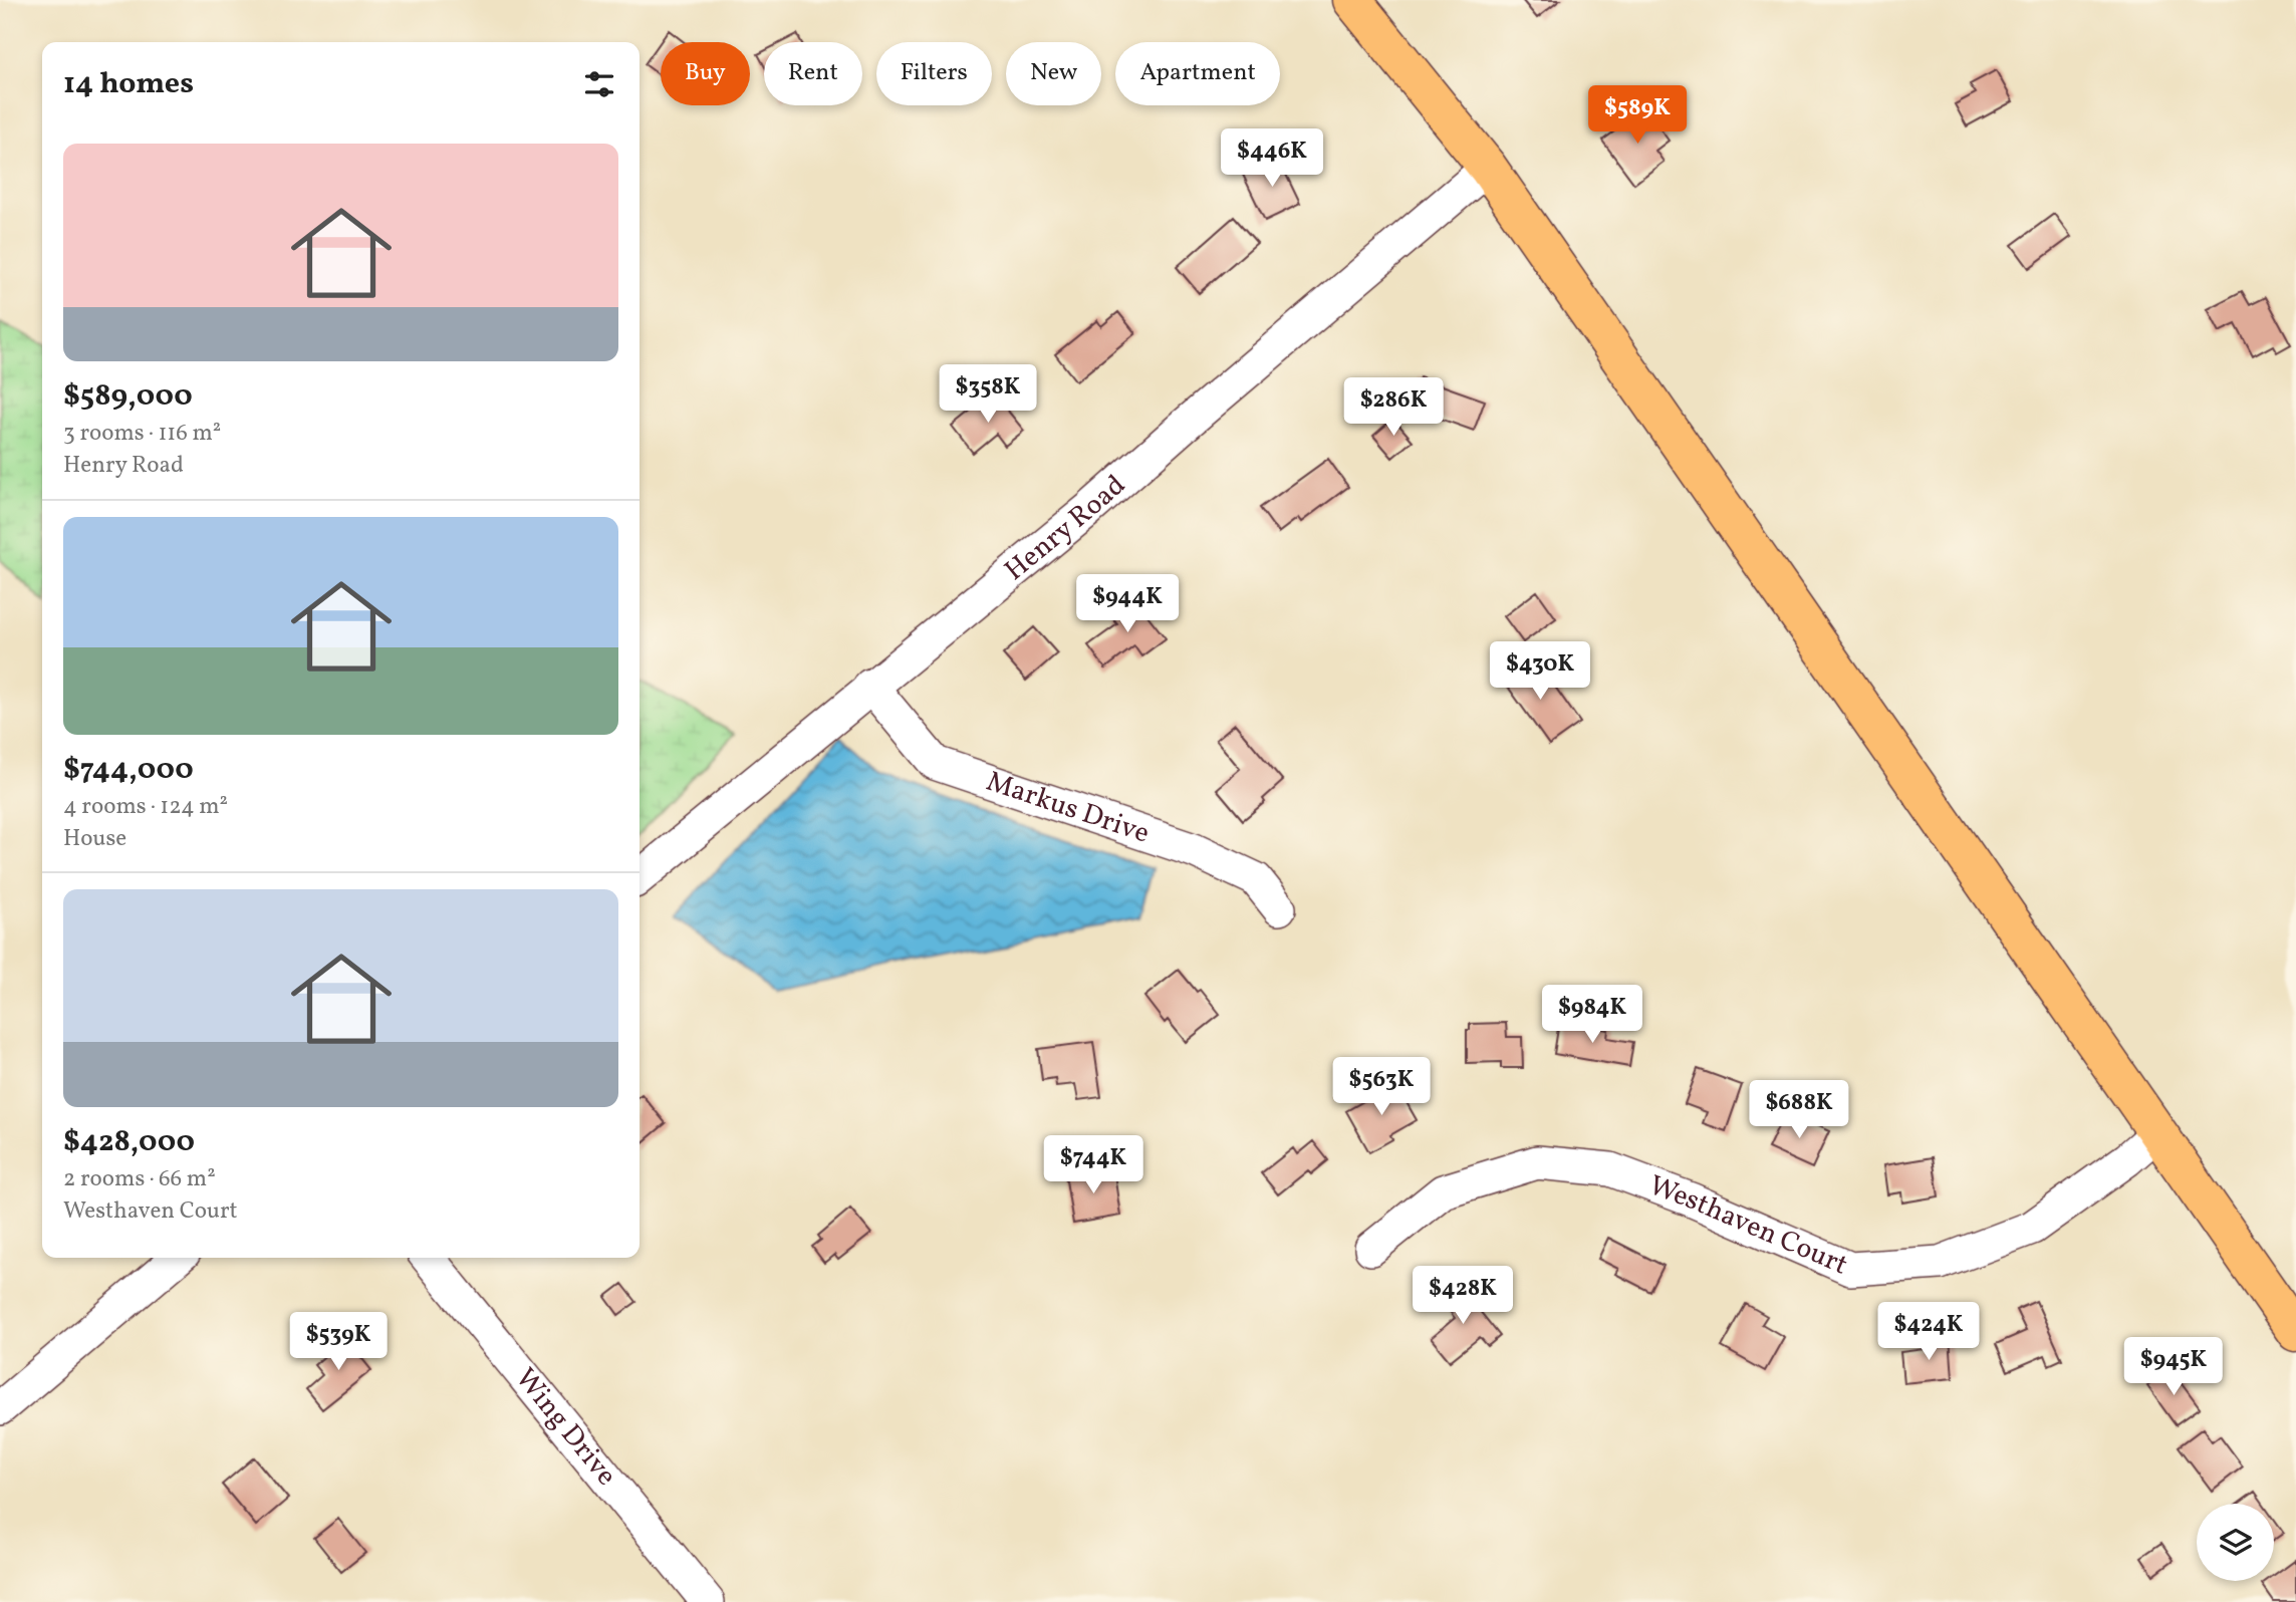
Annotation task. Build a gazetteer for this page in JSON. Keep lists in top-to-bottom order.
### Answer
{
  "streets": {
    "street": [
      "Henry Road",
      "Markus Drive",
      "Westhaven Court",
      "Wing Drive"
    ]
  },
  "crossings": [
    ["Henry Road", "Markus Drive"]
  ],
  "page": {
    "chip": [
      "Buy",
      "Rent",
      "Filters",
      "New",
      "Apartment"
    ],
    "heading": "14 homes",
    "price": [
      "$589K",
      "$446K",
      "$358K",
      "$286K",
      "$944K",
      "$430K",
      "$984K",
      "$563K",
      "$688K",
      "$744K",
      "$428K",
      "$424K",
      "$539K",
      "$945K"
    ],
    "list": [
      {
        "name": "$589,000",
        "note": "3 rooms · 116 m² · Henry Road"
      },
      {
        "name": "$744,000",
        "note": "4 rooms · 124 m² · House"
      },
      {
        "name": "$428,000",
        "note": "2 rooms · 66 m² · Westhaven Court"
      }
    ]
  }
}
